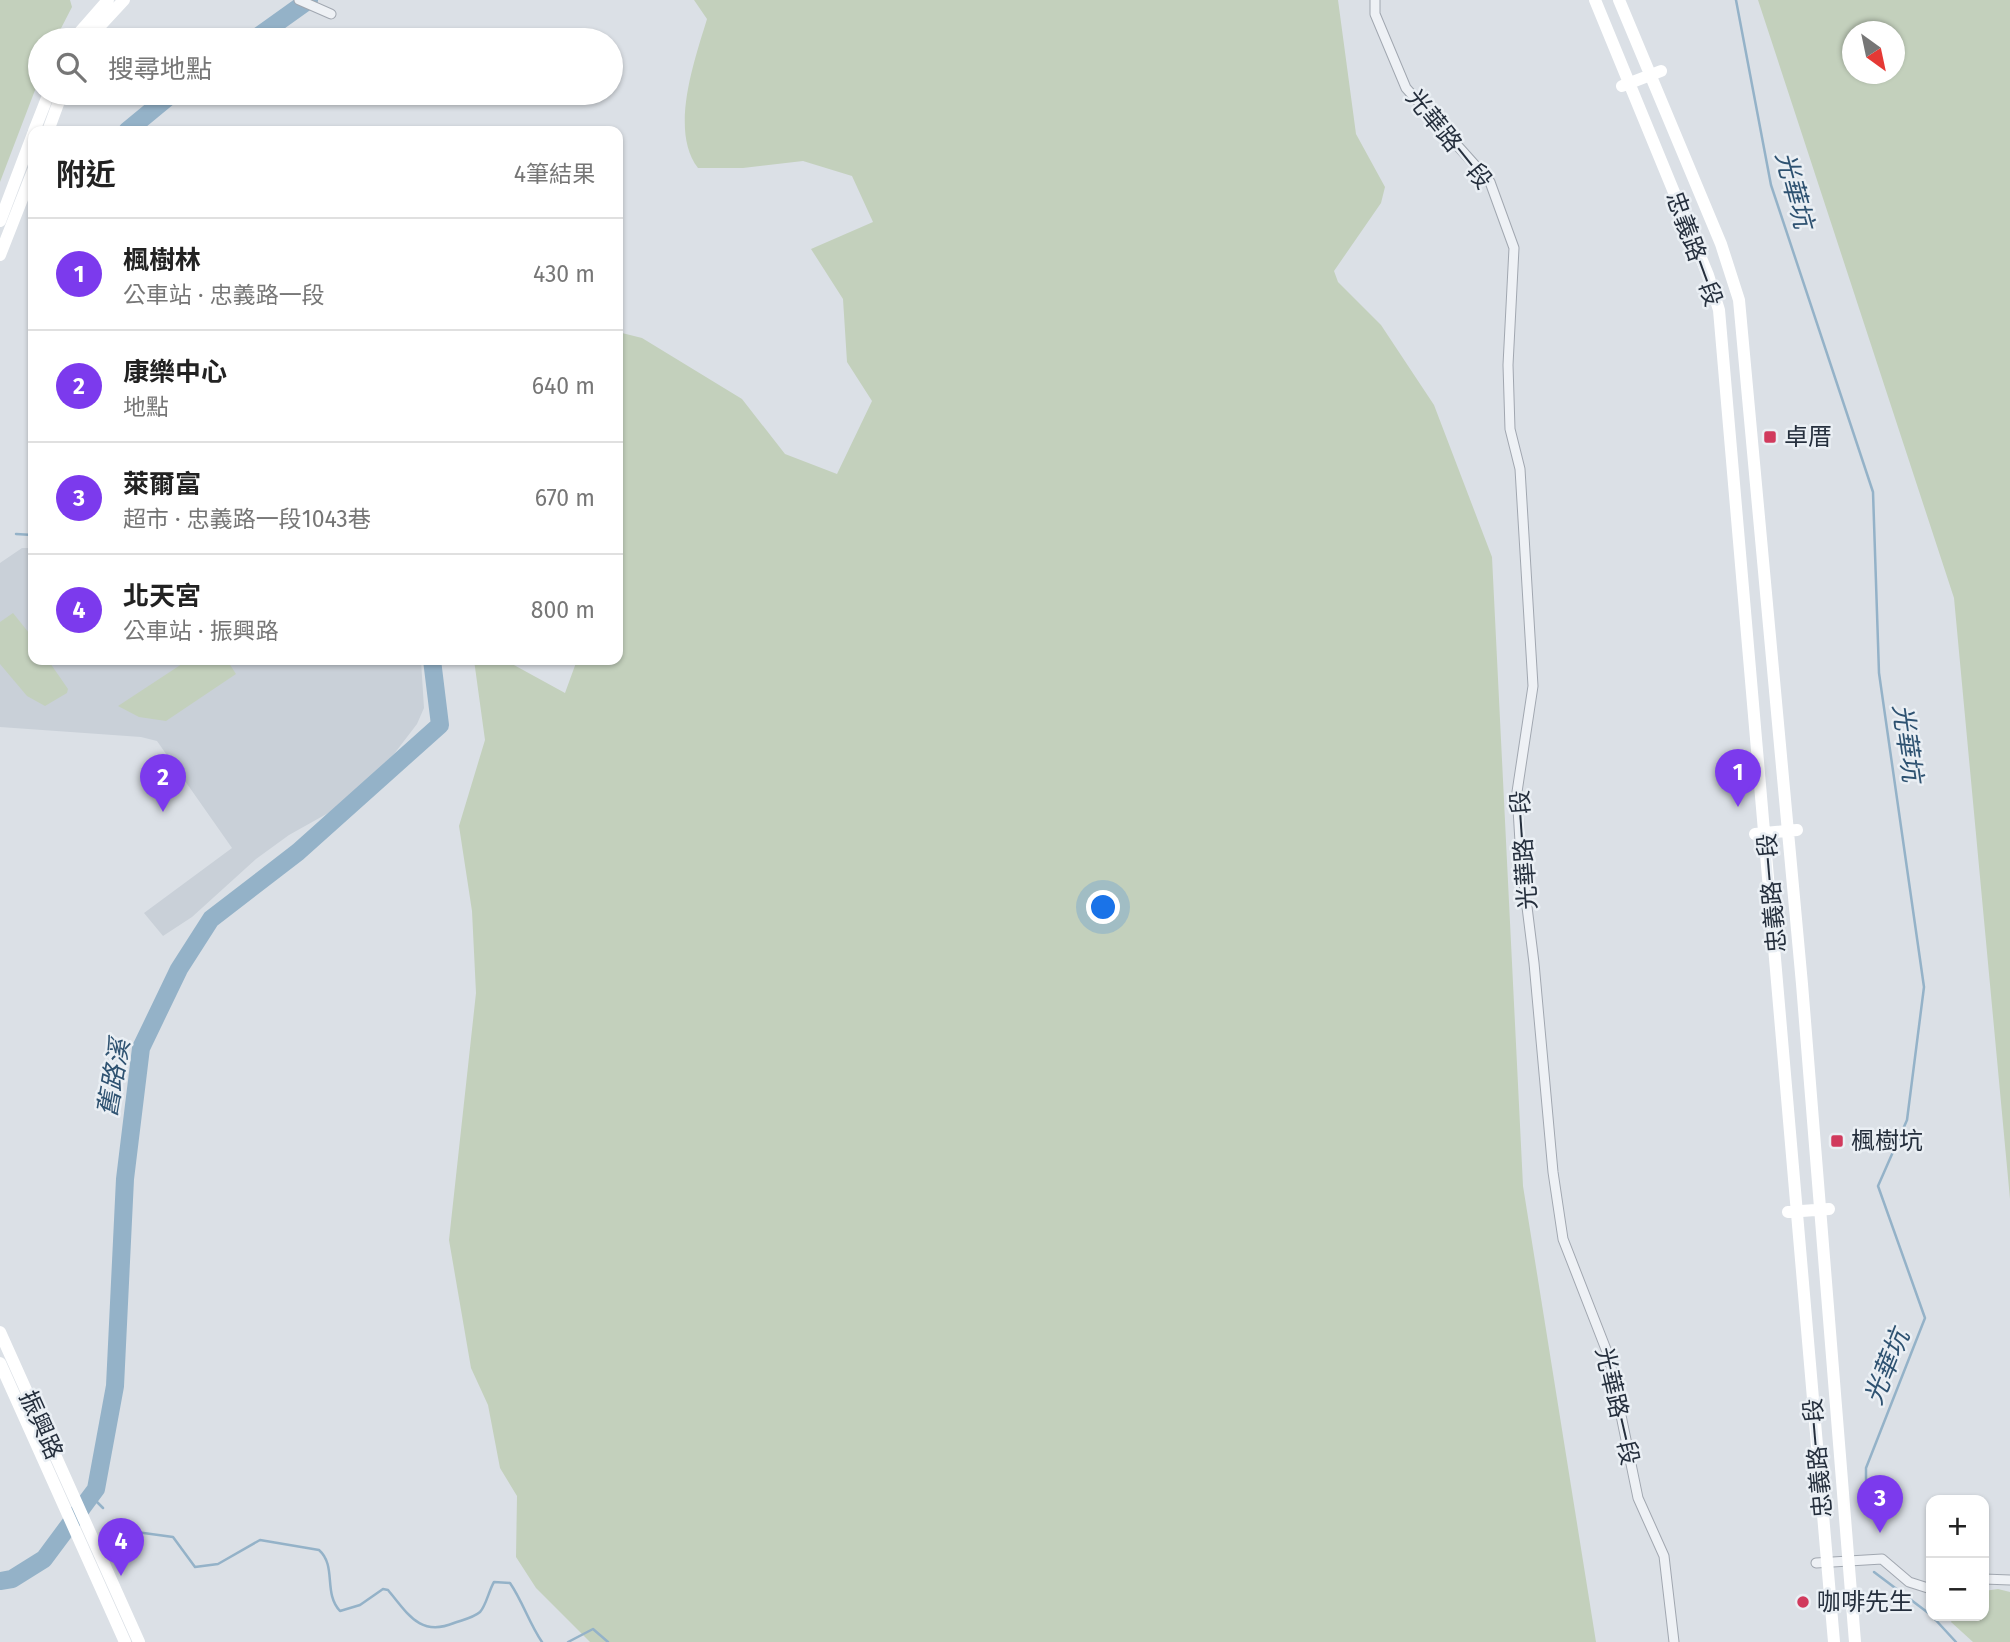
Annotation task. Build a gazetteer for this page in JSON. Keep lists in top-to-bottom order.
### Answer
{
  "streets": {
    "main road": ["忠義路一段", "振興路"],
    "street": ["光華路一段"]
  },
  "water": ["光華坑", "舊路溪"],
  "places": {
    "transit": ["卓厝", "楓樹坑"],
    "other": ["咖啡先生"]
  },
  "north": "bottom right",
  "page": {
    "search": "搜尋地點",
    "heading": ["附近", "4筆結果"],
    "list": [
      {
        "mark": "1",
        "name": "楓樹林",
        "note": "公車站 · 忠義路一段",
        "value": "430 m"
      },
      {
        "mark": "2",
        "name": "康樂中心",
        "note": "地點",
        "value": "640 m"
      },
      {
        "mark": "3",
        "name": "萊爾富",
        "note": "超市 · 忠義路一段1043巷",
        "value": "670 m"
      },
      {
        "mark": "4",
        "name": "北天宮",
        "note": "公車站 · 振興路",
        "value": "800 m"
      }
    ],
    "pins": [
      "1",
      "2",
      "3",
      "4"
    ],
    "map_buttons": ["+", "−"]
  }
}
